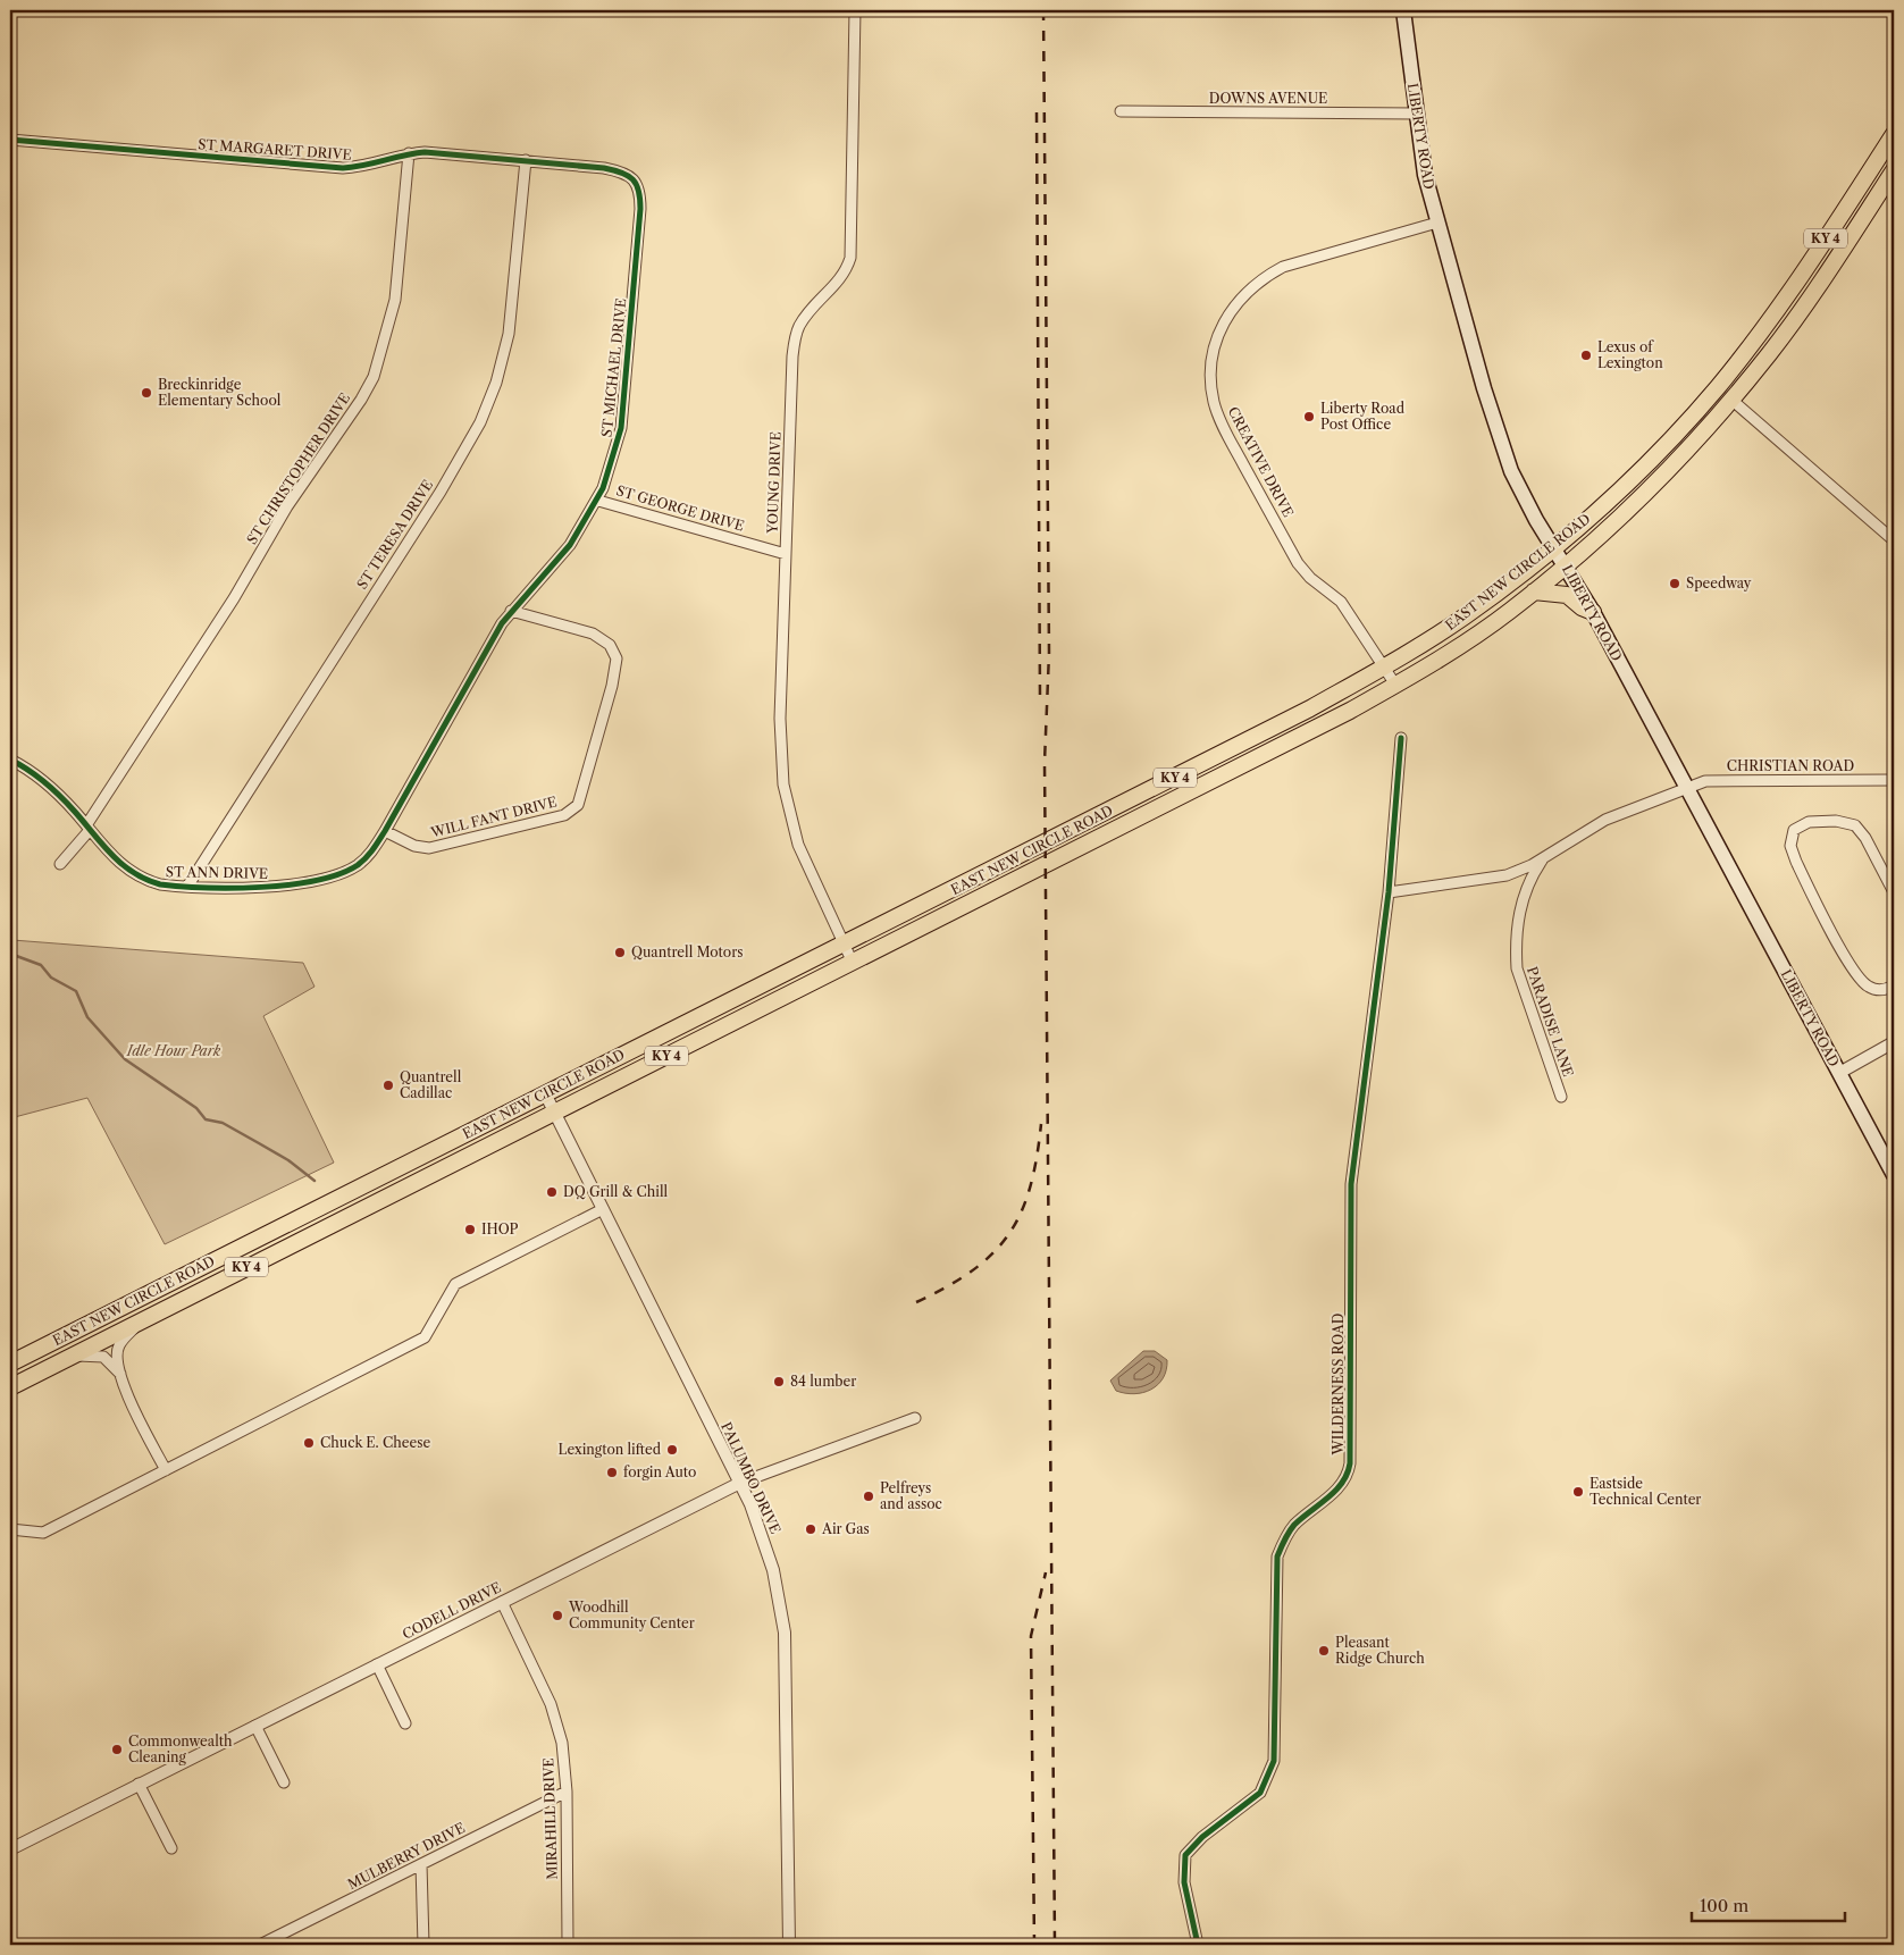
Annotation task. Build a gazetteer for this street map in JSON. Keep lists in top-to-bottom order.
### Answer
{
  "streets": {
    "highway": ["KY 4", "EAST NEW CIRCLE ROAD"],
    "main road": ["LIBERTY ROAD"],
    "street": [
      "DOWNS AVENUE",
      "ST MARGARET DRIVE",
      "ST MICHAEL DRIVE",
      "CREATIVE DRIVE",
      "ST CHRISTOPHER DRIVE",
      "YOUNG DRIVE",
      "ST GEORGE DRIVE",
      "ST TERESA DRIVE",
      "CHRISTIAN ROAD",
      "WILL FANT DRIVE",
      "ST ANN DRIVE",
      "PARADISE LANE",
      "WILDERNESS ROAD",
      "PALUMBO DRIVE",
      "CODELL DRIVE",
      "MIRAHILL DRIVE",
      "MULBERRY DRIVE"
    ]
  },
  "crossings": [
    ["DOWNS AVENUE", "LIBERTY ROAD"],
    ["LIBERTY ROAD", "CREATIVE DRIVE"],
    ["LIBERTY ROAD", "EAST NEW CIRCLE ROAD"],
    ["LIBERTY ROAD", "CHRISTIAN ROAD"],
    ["ST MARGARET DRIVE", "ST MICHAEL DRIVE"],
    ["ST MARGARET DRIVE", "ST CHRISTOPHER DRIVE"],
    ["ST MARGARET DRIVE", "ST TERESA DRIVE"],
    ["ST MICHAEL DRIVE", "ST GEORGE DRIVE"],
    ["ST MICHAEL DRIVE", "WILL FANT DRIVE"],
    ["ST MICHAEL DRIVE", "ST ANN DRIVE"],
    ["CREATIVE DRIVE", "EAST NEW CIRCLE ROAD"],
    ["ST CHRISTOPHER DRIVE", "ST ANN DRIVE"],
    ["YOUNG DRIVE", "ST GEORGE DRIVE"],
    ["YOUNG DRIVE", "EAST NEW CIRCLE ROAD"],
    ["ST TERESA DRIVE", "ST ANN DRIVE"],
    ["EAST NEW CIRCLE ROAD", "PALUMBO DRIVE"],
    ["WILL FANT DRIVE", "ST ANN DRIVE"],
    ["PALUMBO DRIVE", "CODELL DRIVE"],
    ["CODELL DRIVE", "MIRAHILL DRIVE"],
    ["MIRAHILL DRIVE", "MULBERRY DRIVE"]
  ],
  "parks": ["Idle Hour Park"],
  "places": [
    "Lexus of Lexington",
    "Breckinridge Elementary School",
    "Liberty Road Post Office",
    "Speedway",
    "Quantrell Motors",
    "Quantrell Cadillac",
    "DQ Grill & Chill",
    "IHOP",
    "84 lumber",
    "Chuck E. Cheese",
    "Lexington lifted",
    "forgin Auto",
    "Eastside Technical Center",
    "Pelfreys and assoc",
    "Air Gas",
    "Woodhill Community Center",
    "Pleasant Ridge Church",
    "Commonwealth Cleaning"
  ],
  "scale_bar": "100 m"
}
